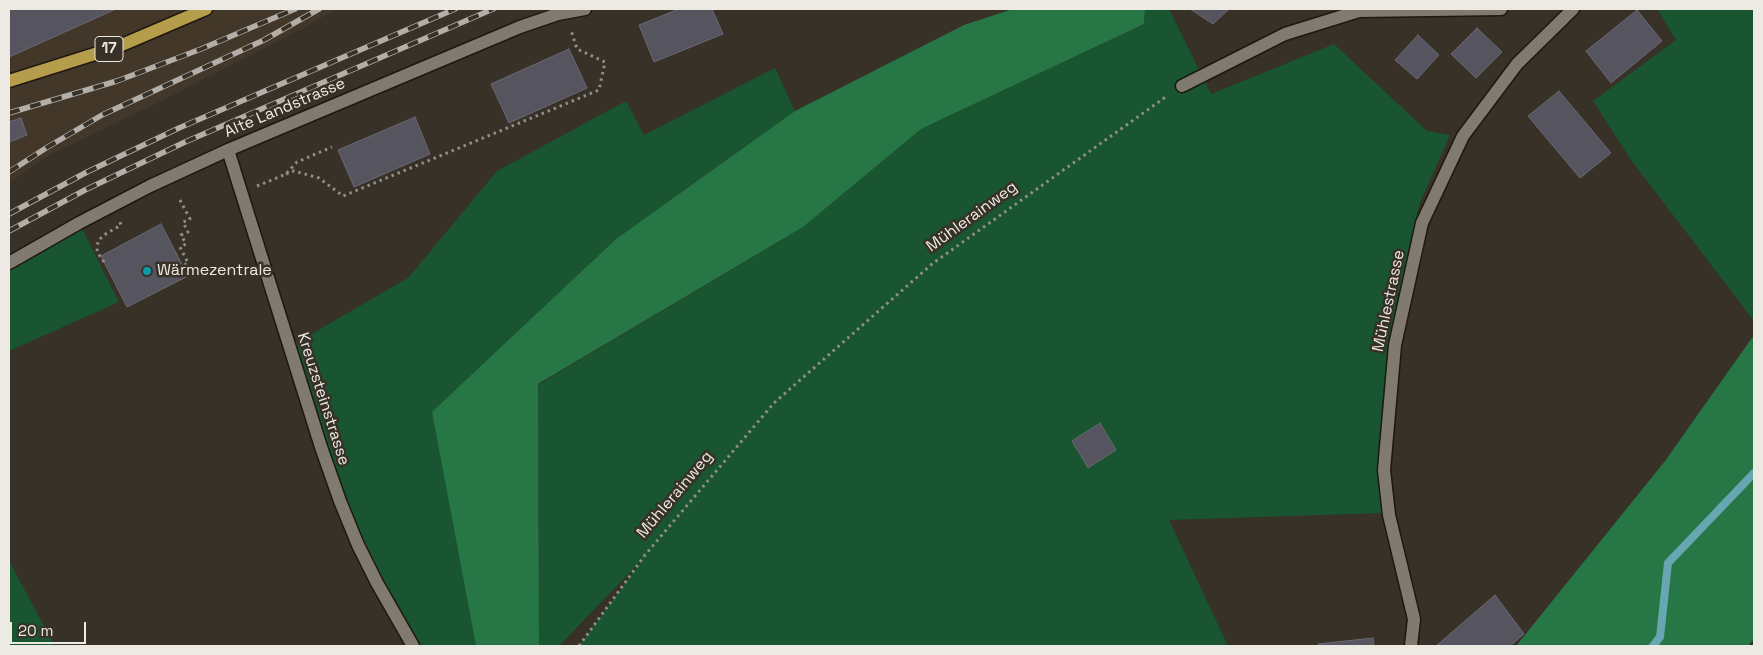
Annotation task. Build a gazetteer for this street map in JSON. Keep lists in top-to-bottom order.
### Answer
{
  "streets": {
    "main road": ["17"],
    "street": ["Alte Landstrasse", "Mühlestrasse", "Kreuzsteinstrasse"],
    "path": ["Mühlerainweg"]
  },
  "crossings": [
    ["Alte Landstrasse", "Kreuzsteinstrasse"]
  ],
  "places": ["Wärmezentrale"],
  "scale_bar": "20 m"
}
